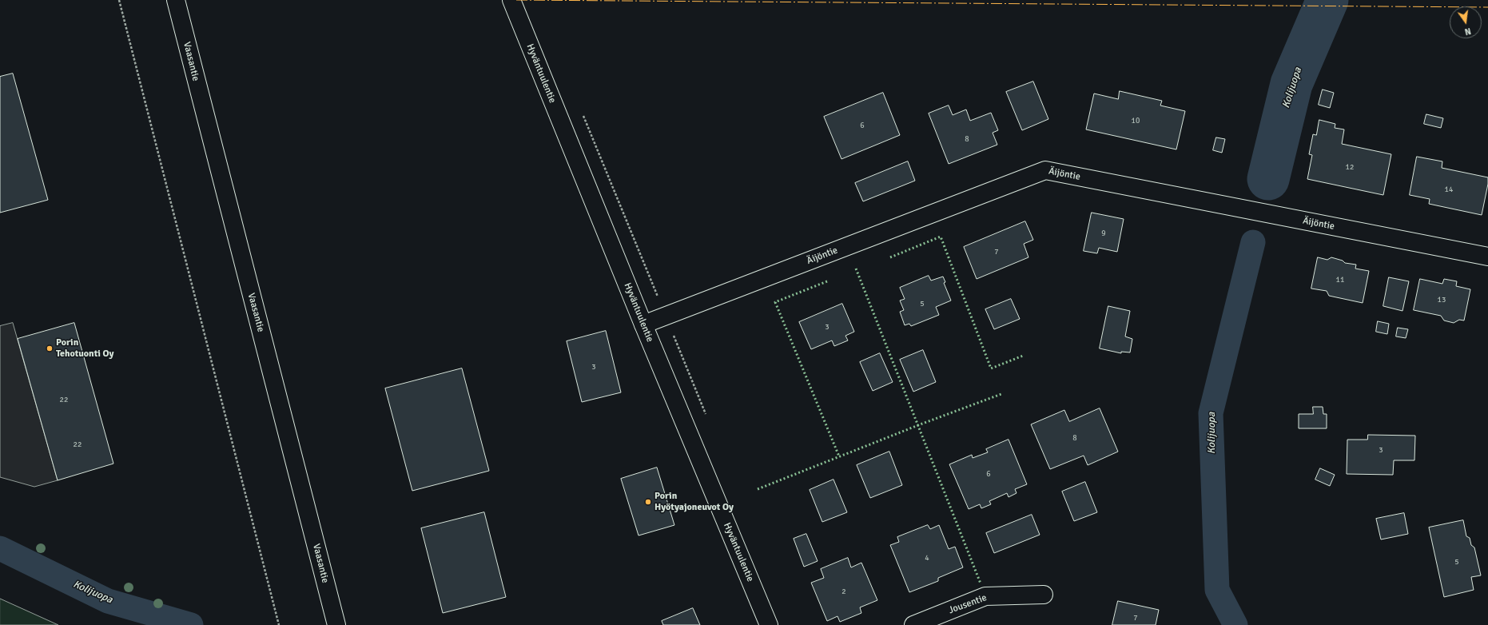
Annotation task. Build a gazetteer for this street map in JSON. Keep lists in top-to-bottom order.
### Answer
{
  "streets": {
    "street": [
      "Vaasantie",
      "Hyväntuulentie",
      "Äijöntie",
      "Jousentie"
    ]
  },
  "crossings": [
    ["Hyväntuulentie", "Äijöntie"]
  ],
  "water": ["Kolijuopa"],
  "places": ["Porin Tehotuonti Oy", "Porin Hyötyajoneuvot Oy"],
  "house_numbers": [
    "10",
    "6",
    "8",
    "12",
    "14",
    "9",
    "7",
    "11",
    "13",
    "5",
    "3",
    "3",
    "22",
    "8",
    "22",
    "3",
    "6",
    "4",
    "5",
    "2",
    "7"
  ],
  "north": "bottom"
}
